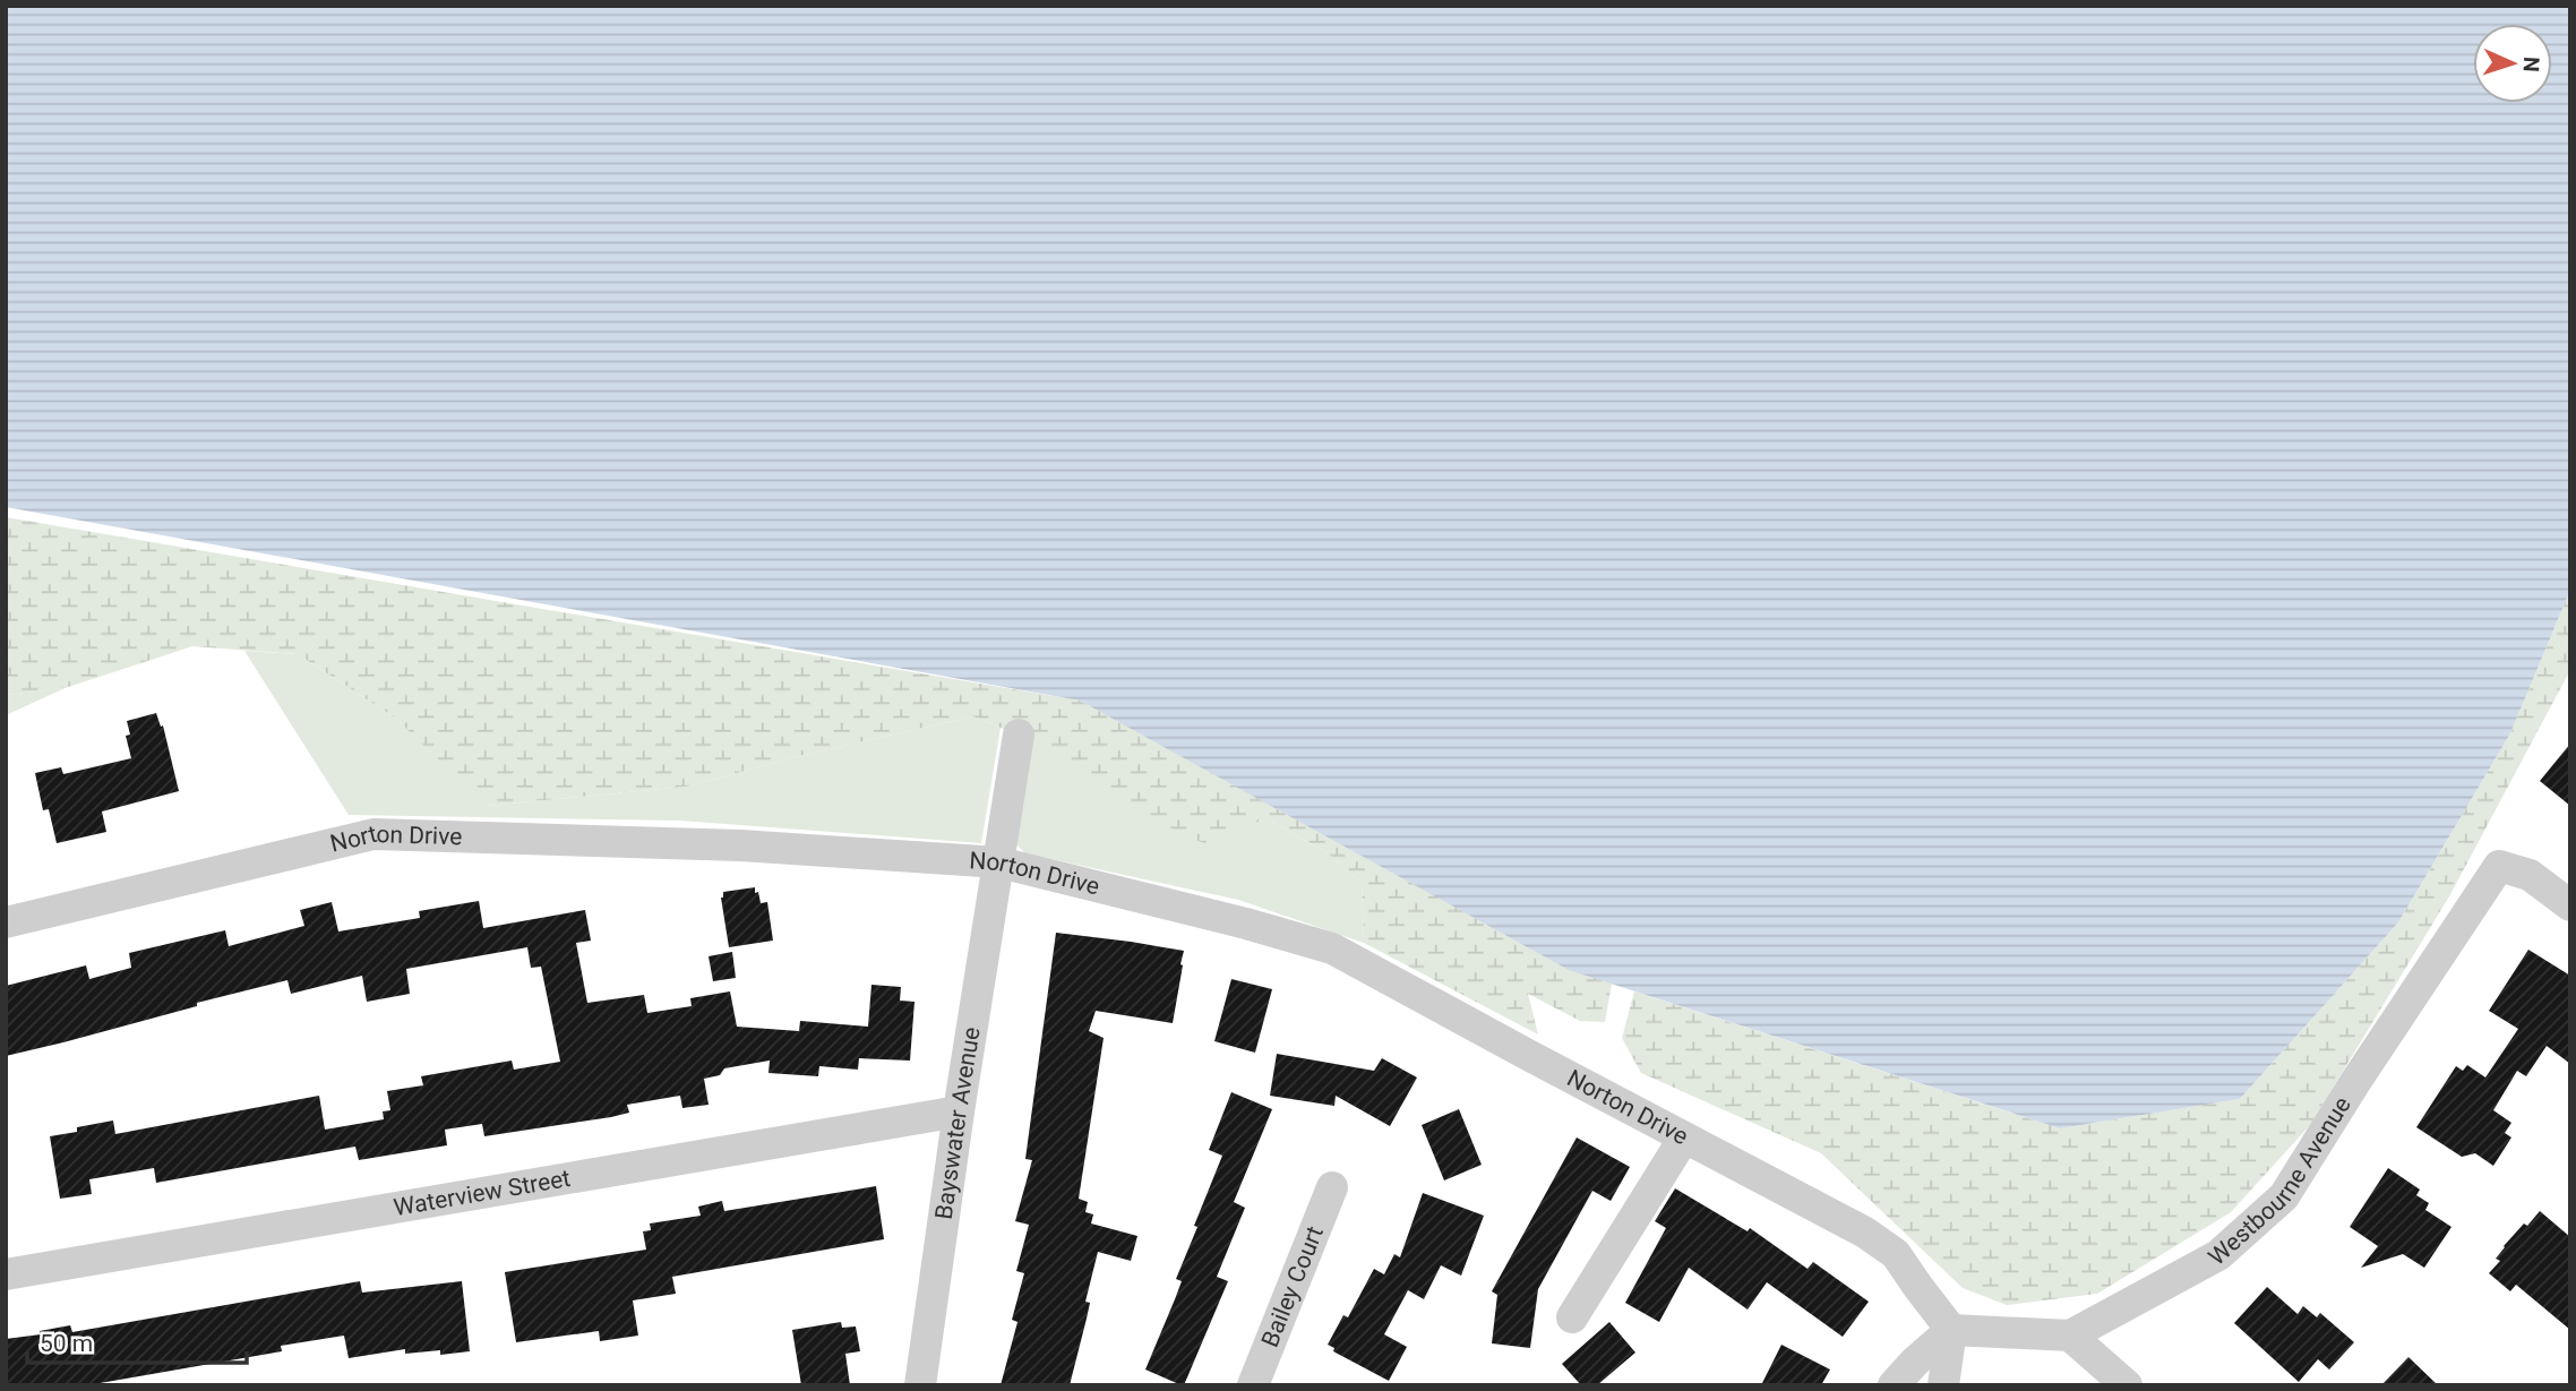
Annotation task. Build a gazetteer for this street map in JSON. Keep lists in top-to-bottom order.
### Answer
{
  "streets": {
    "street": [
      "Norton Drive",
      "Bayswater Avenue",
      "Westbourne Avenue",
      "Waterview Street",
      "Bailey Court"
    ]
  },
  "crossings": [
    ["Norton Drive", "Bayswater Avenue"],
    ["Bayswater Avenue", "Waterview Street"]
  ],
  "scale_bar": "50 m",
  "north": "right"
}
